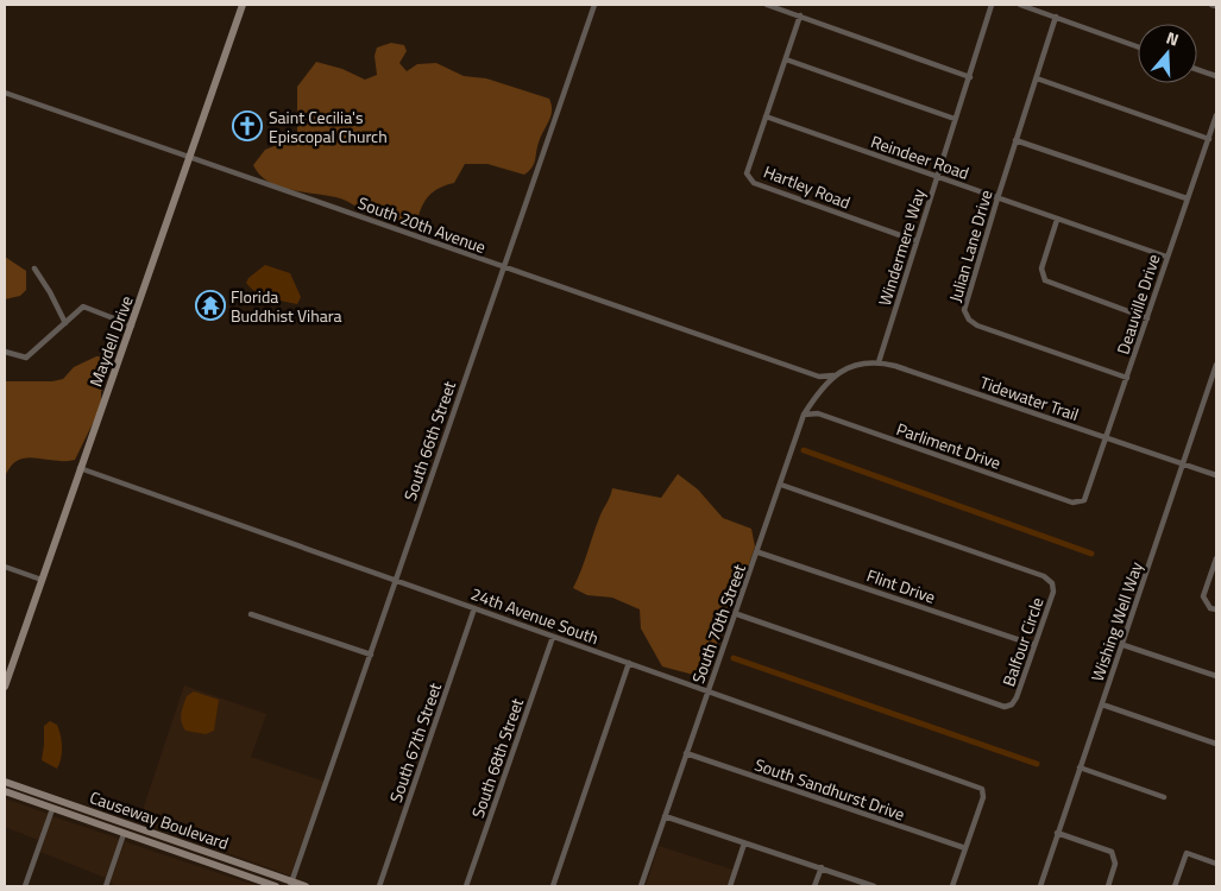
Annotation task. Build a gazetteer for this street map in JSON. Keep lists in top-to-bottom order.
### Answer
{
  "streets": {
    "street": [
      "Reindeer Road",
      "Hartley Road",
      "South 20th Avenue",
      "Julian Lane Drive",
      "Windermere Way",
      "Deauville Drive",
      "Maydell Drive",
      "Tidewater Trail",
      "South 66th Street",
      "Parliment Drive",
      "Flint Drive",
      "24th Avenue South",
      "Wishing Well Way",
      "South 70th Street",
      "Balfour Circle",
      "South 67th Street",
      "South 68th Street",
      "South Sandhurst Drive",
      "Causeway Boulevard"
    ]
  },
  "crossings": [
    ["Reindeer Road", "Hartley Road"],
    ["Reindeer Road", "Julian Lane Drive"],
    ["Reindeer Road", "Windermere Way"],
    ["Reindeer Road", "Deauville Drive"],
    ["Hartley Road", "Windermere Way"],
    ["South 20th Avenue", "Maydell Drive"],
    ["South 20th Avenue", "Tidewater Trail"],
    ["South 20th Avenue", "South 66th Street"],
    ["South 20th Avenue", "South 70th Street"],
    ["Julian Lane Drive", "Deauville Drive"],
    ["Windermere Way", "Tidewater Trail"],
    ["Deauville Drive", "Tidewater Trail"],
    ["Deauville Drive", "Parliment Drive"],
    ["Maydell Drive", "24th Avenue South"],
    ["Tidewater Trail", "Wishing Well Way"],
    ["Tidewater Trail", "South 70th Street"],
    ["South 66th Street", "24th Avenue South"],
    ["South 66th Street", "Causeway Boulevard"],
    ["Parliment Drive", "South 70th Street"],
    ["Flint Drive", "South 70th Street"],
    ["Flint Drive", "Balfour Circle"],
    ["24th Avenue South", "South 70th Street"],
    ["24th Avenue South", "South 67th Street"],
    ["24th Avenue South", "South 68th Street"],
    ["24th Avenue South", "South Sandhurst Drive"],
    ["South 70th Street", "Balfour Circle"],
    ["South 70th Street", "South Sandhurst Drive"]
  ],
  "places": {
    "church": ["Saint Cecilia's Episcopal Church"],
    "temple": ["Florida Buddhist Vihara"]
  },
  "north": "top"
}
